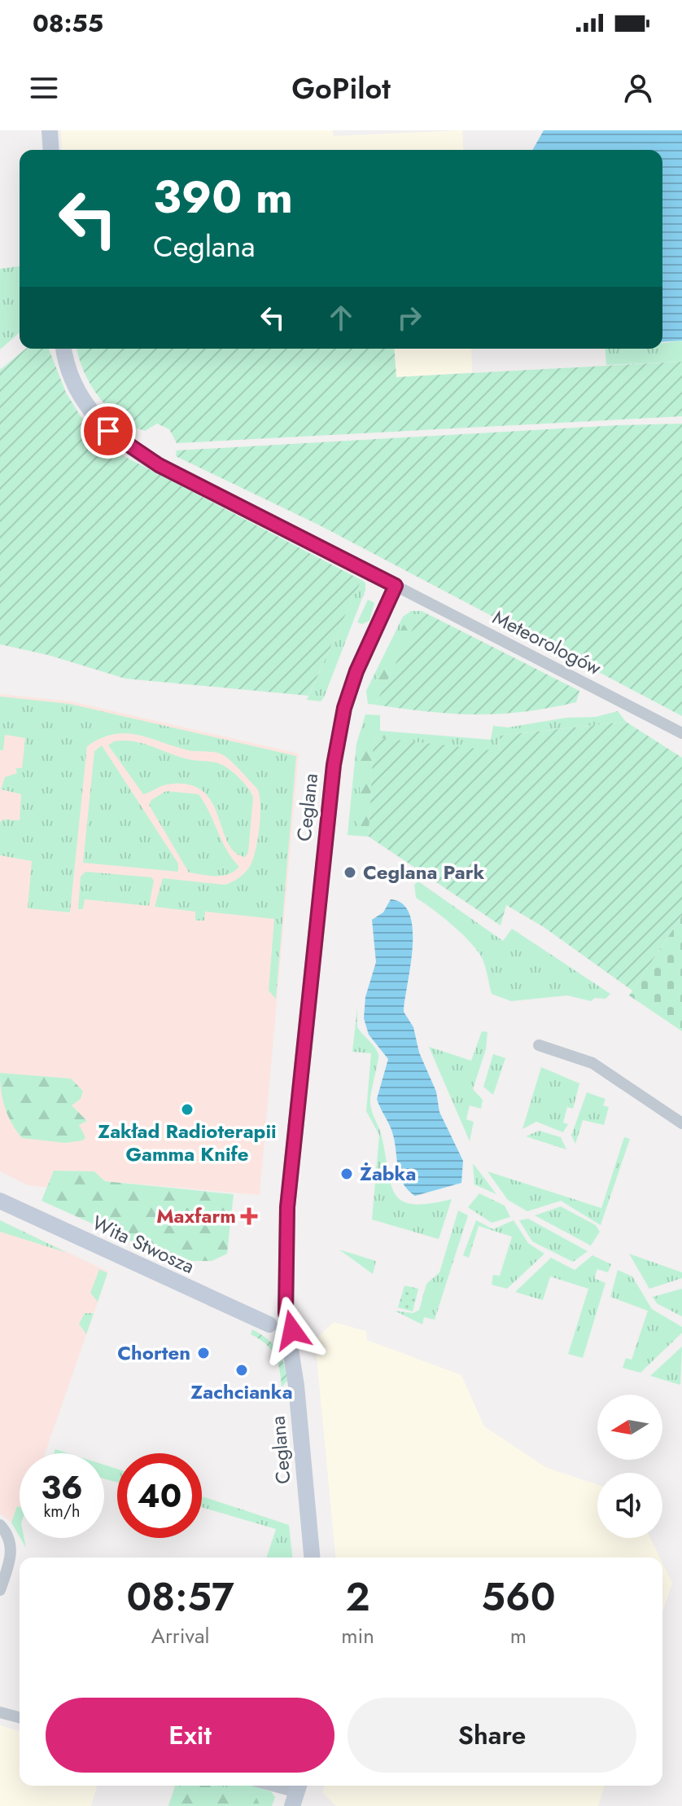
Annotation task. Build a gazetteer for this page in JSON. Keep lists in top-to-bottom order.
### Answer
{
  "streets": {
    "street": ["Meteorologów", "Ceglana", "Wita Stwosza"]
  },
  "crossings": [
    ["Meteorologów", "Ceglana"],
    ["Ceglana", "Wita Stwosza"]
  ],
  "places": {
    "other": [
      "Ceglana Park",
      "Zakład Radioterapii Gamma Knife",
      "Żabka",
      "Chorten",
      "Zachcianka"
    ],
    "health": ["Maxfarm"]
  },
  "north": "left",
  "page": {
    "status": "08:55",
    "header": "GoPilot",
    "turn": ["390 m", "Ceglana"],
    "speed": "36 km/h",
    "limit": "40",
    "eta": [
      "08:57",
      "Arrival",
      "2",
      "min",
      "560",
      "m"
    ],
    "buttons": ["Exit", "Share"]
  }
}
